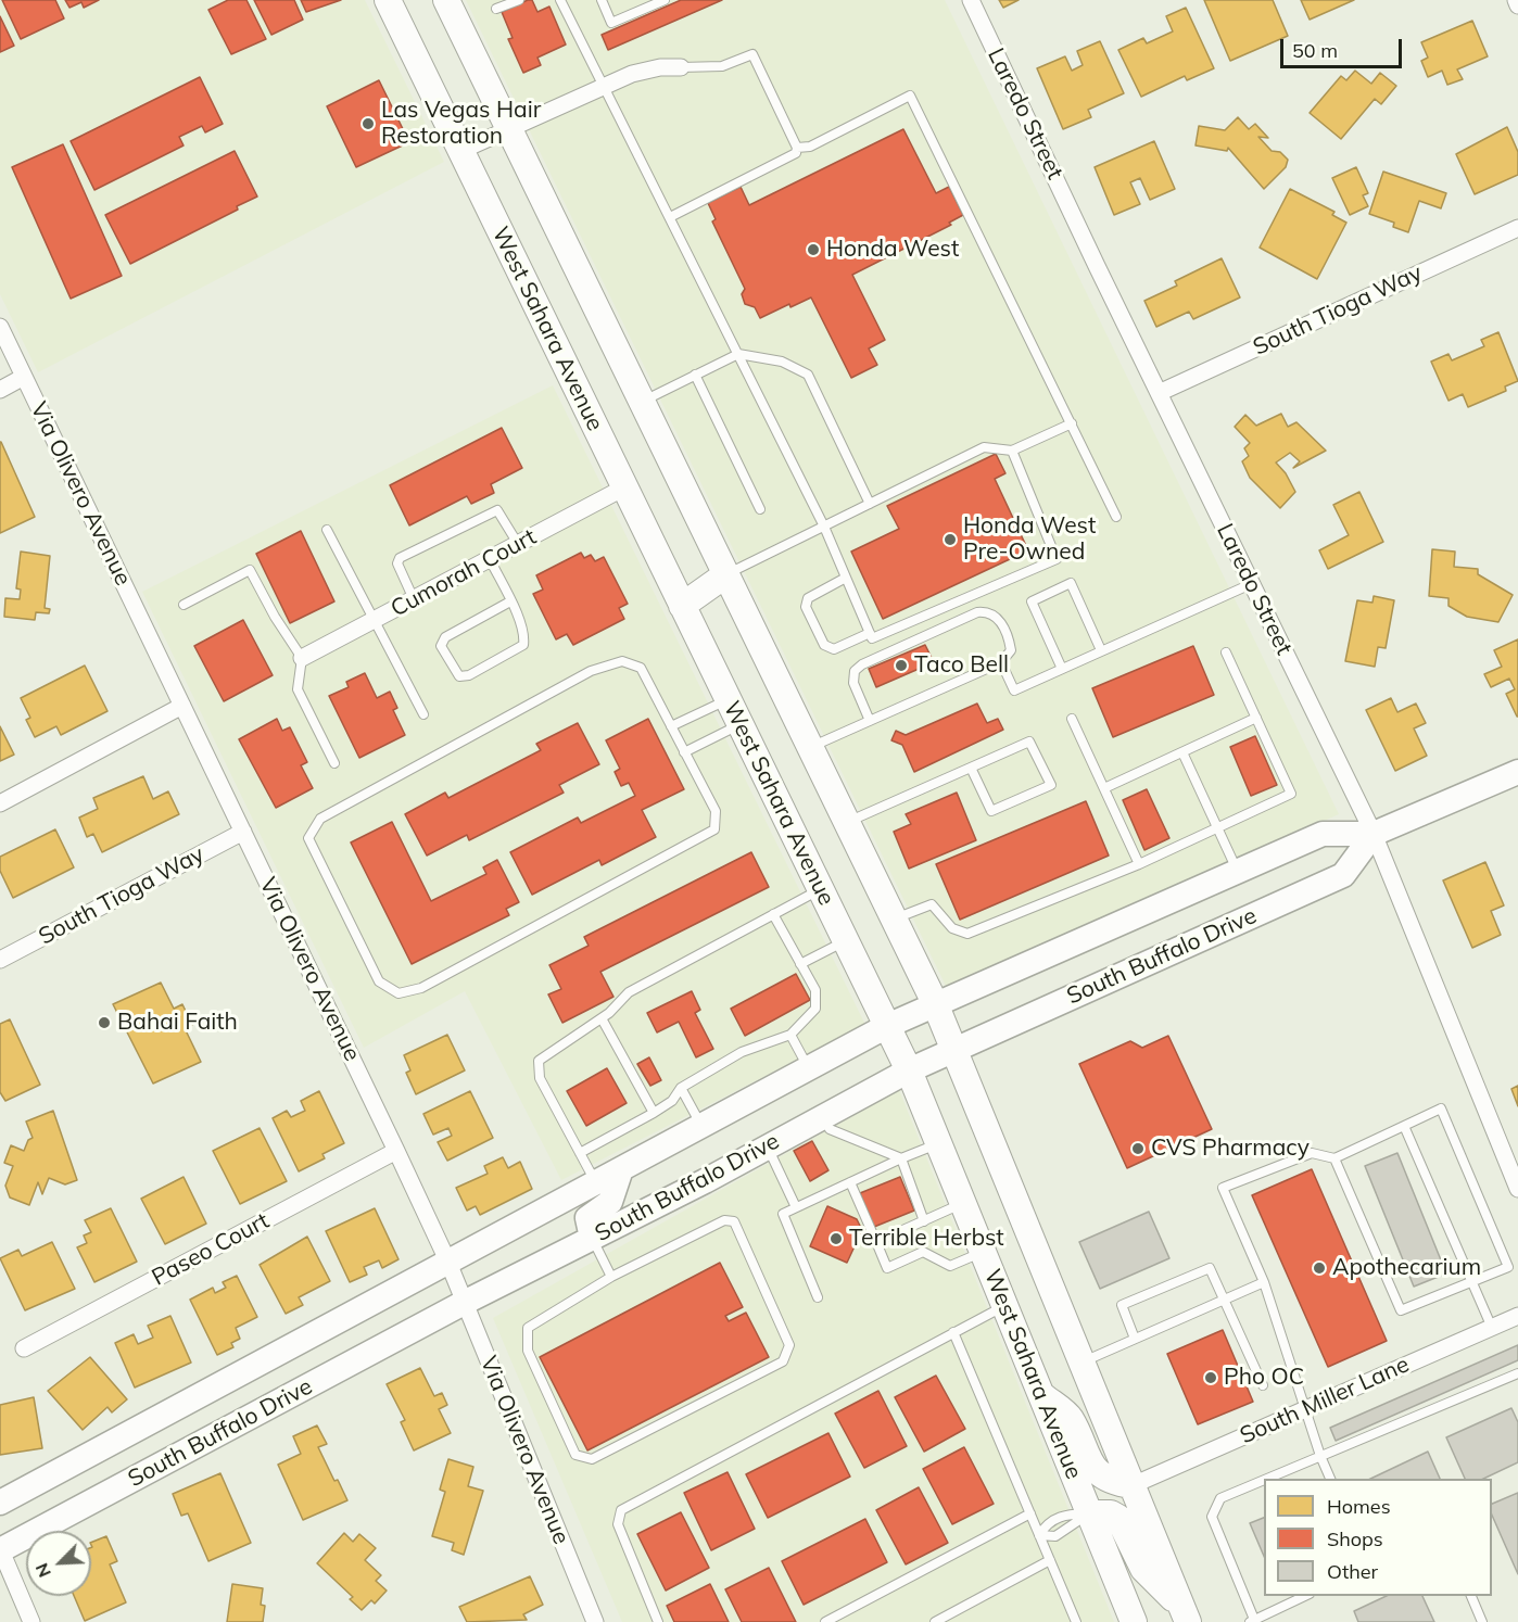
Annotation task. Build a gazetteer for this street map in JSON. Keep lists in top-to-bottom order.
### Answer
{
  "streets": {
    "main road": ["West Sahara Avenue", "South Buffalo Drive"],
    "street": [
      "Laredo Street",
      "South Tioga Way",
      "Via Olivero Avenue",
      "Cumorah Court",
      "Paseo Court",
      "South Miller Lane"
    ]
  },
  "crossings": [
    ["Laredo Street", "South Tioga Way"],
    ["Laredo Street", "South Buffalo Drive"],
    ["South Tioga Way", "Via Olivero Avenue"],
    ["West Sahara Avenue", "Cumorah Court"],
    ["West Sahara Avenue", "South Buffalo Drive"],
    ["Via Olivero Avenue", "South Buffalo Drive"],
    ["Via Olivero Avenue", "Paseo Court"]
  ],
  "places": [
    "Las Vegas Hair Restoration",
    "Honda West",
    "Honda West Pre-Owned",
    "Taco Bell",
    "Bahai Faith",
    "CVS Pharmacy",
    "Terrible Herbst",
    "Apothecarium",
    "Pho OC"
  ],
  "legend": ["Homes", "Shops", "Other"],
  "scale_bar": "50 m",
  "north": "bottom left"
}
